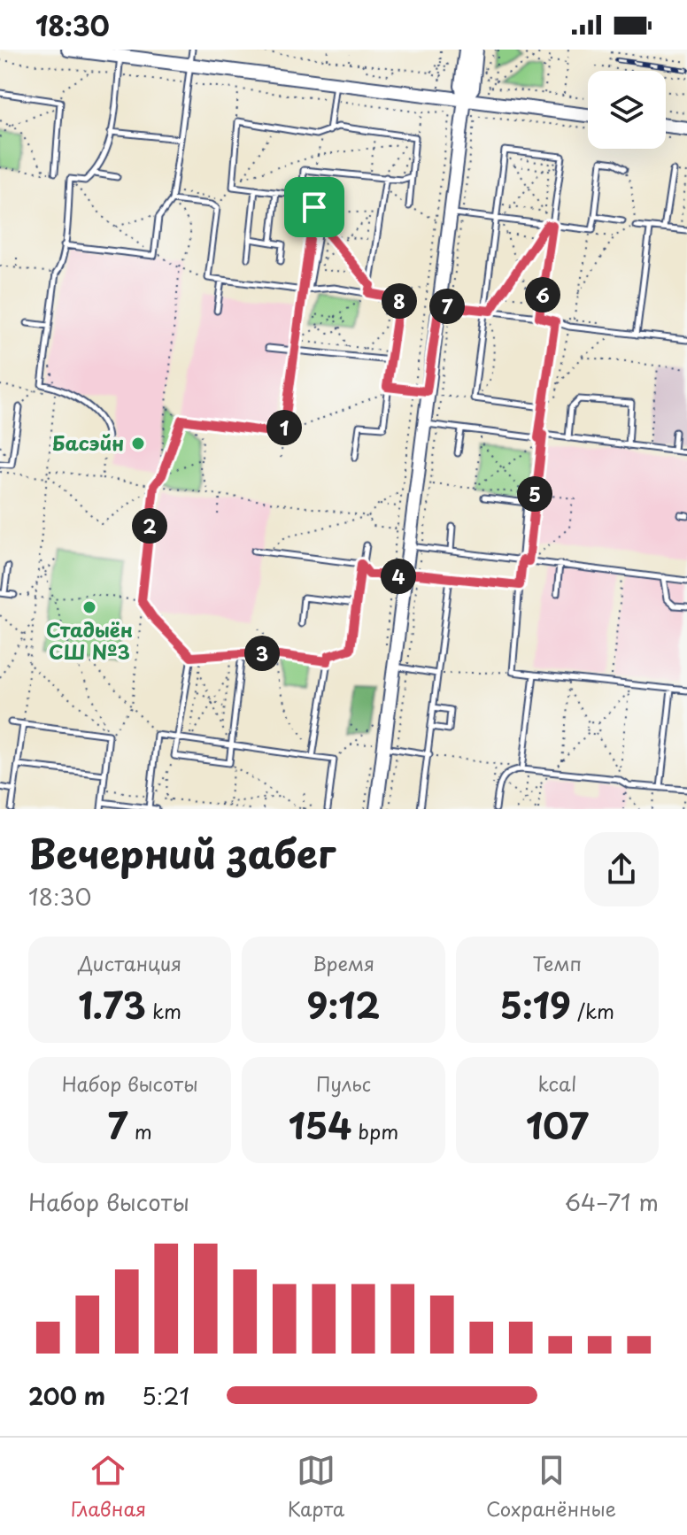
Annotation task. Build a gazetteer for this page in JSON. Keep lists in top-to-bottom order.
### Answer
{
  "places": ["Басэйн", "Стадыён СШ №3"],
  "page": {
    "status": "18:30",
    "pins": [
      "6",
      "8",
      "7",
      "1",
      "5",
      "2",
      "4",
      "3"
    ],
    "heading": ["Вечерний забег", "18:30"],
    "stats": [
      ["Дистанция", "1.73 km"],
      ["Время", "9:12"],
      ["Темп", "5:19 /km"],
      ["Набор высоты", "7 m"],
      ["Пульс", "154 bpm"],
      ["kcal", "107"]
    ],
    "chart": ["Набор высоты", "64–71 m"],
    "list": [
      {
        "name": "200 m",
        "note": "5:21"
      }
    ],
    "tabs": ["Главная", "Карта", "Сохранённые"]
  }
}
